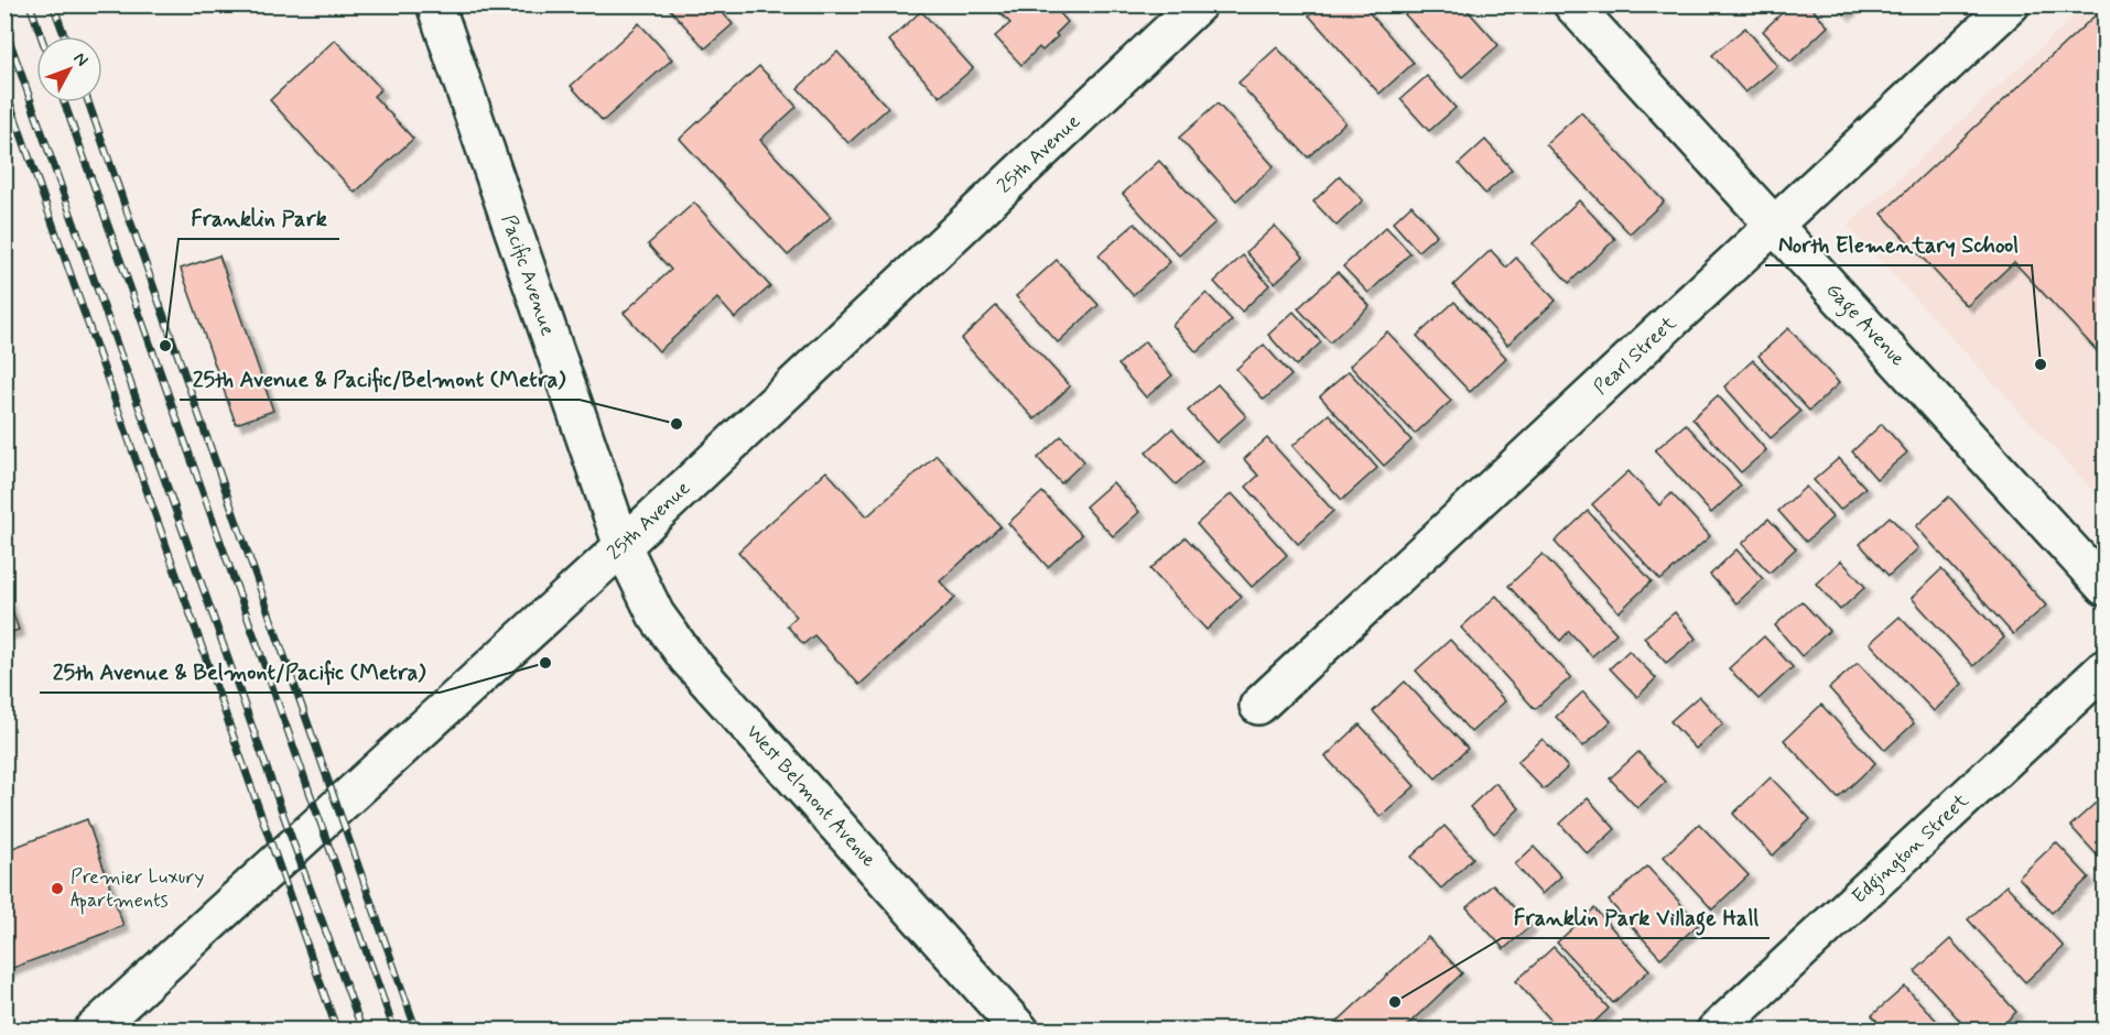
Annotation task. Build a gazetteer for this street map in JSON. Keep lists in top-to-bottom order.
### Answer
{
  "streets": {
    "street": [
      "25th Avenue",
      "Pacific Avenue",
      "Gage Avenue",
      "Pearl Street",
      "West Belmont Avenue",
      "Edgington Street"
    ]
  },
  "crossings": [
    ["25th Avenue", "Pacific Avenue"],
    ["25th Avenue", "West Belmont Avenue"],
    ["Pacific Avenue", "West Belmont Avenue"],
    ["Gage Avenue", "Pearl Street"]
  ],
  "places": [
    "Franklin Park",
    "North Elementary School",
    "25th Avenue & Pacific/Belmont (Metra)",
    "25th Avenue & Belmont/Pacific (Metra)",
    "Premier Luxury Apartments",
    "Franklin Park Village Hall"
  ],
  "north": "top right"
}
